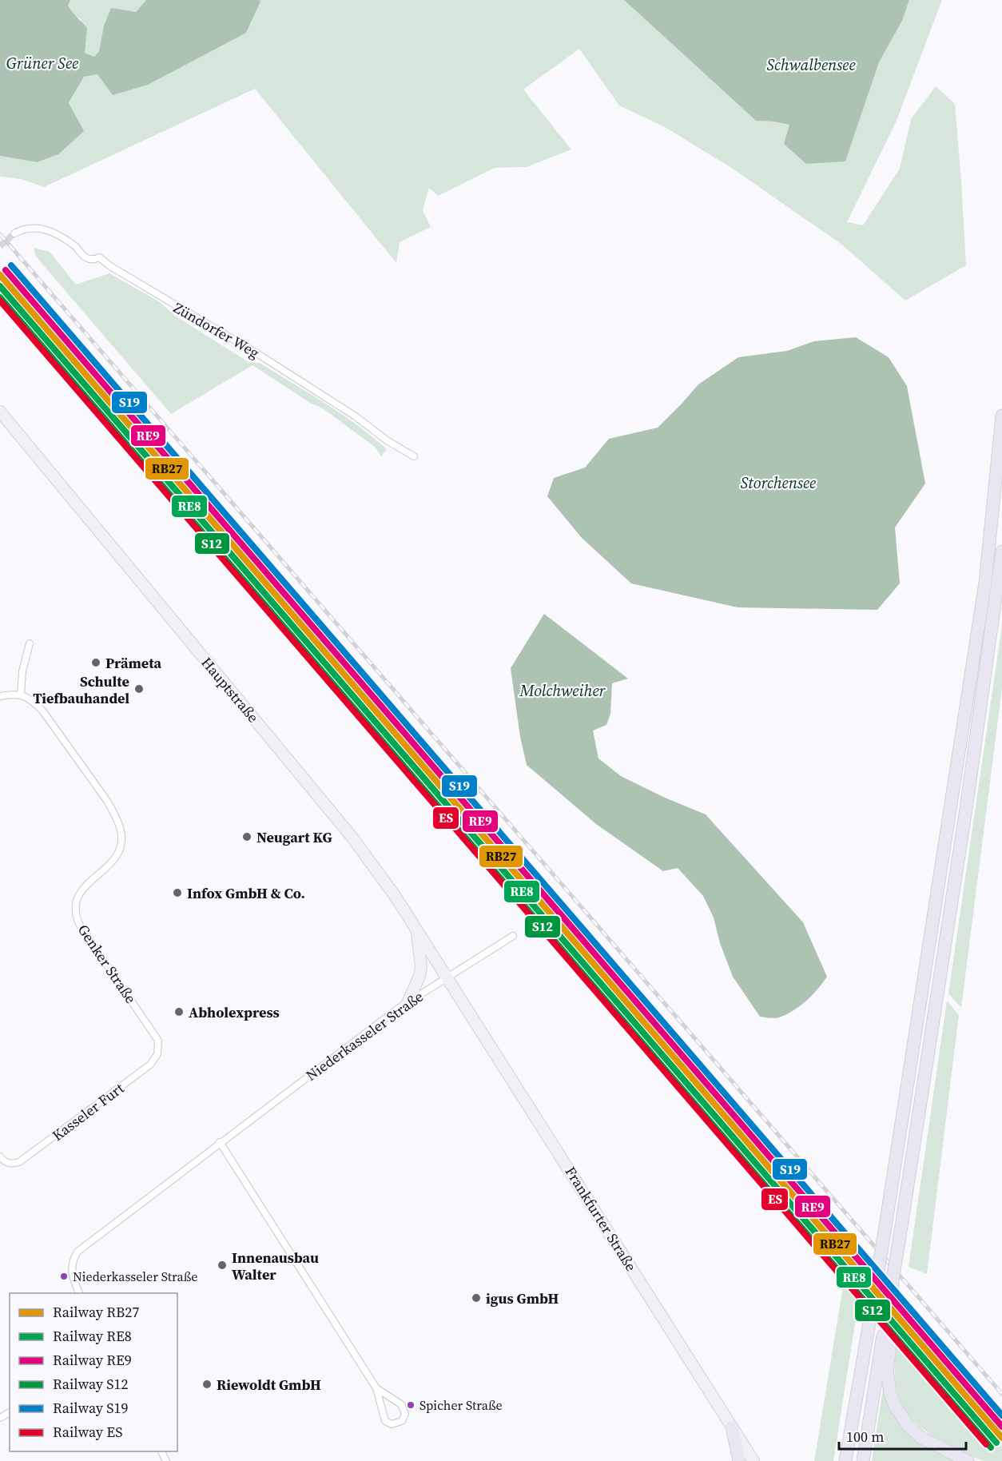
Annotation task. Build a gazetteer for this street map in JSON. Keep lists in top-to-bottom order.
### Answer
{
  "streets": {
    "main road": ["Hauptstraße", "Frankfurter Straße"],
    "street": [
      "Zündorfer Weg",
      "Genker Straße",
      "Niederkasseler Straße",
      "Kasseler Furt"
    ]
  },
  "crossings": [
    ["Hauptstraße", "Niederkasseler Straße"],
    ["Hauptstraße", "Frankfurter Straße"],
    ["Genker Straße", "Kasseler Furt"],
    ["Niederkasseler Straße", "Frankfurter Straße"]
  ],
  "water": [
    "Grüner See",
    "Schwalbensee",
    "Storchensee",
    "Molchweiher"
  ],
  "places": [
    "Prämeta",
    "Schulte Tiefbauhandel",
    "Neugart KG",
    "Infox GmbH & Co.",
    "Abholexpress",
    "Innenausbau Walter",
    "Niederkasseler Straße",
    "igus GmbH",
    "Riewoldt GmbH",
    "Spicher Straße"
  ],
  "lines": [
    "rail line S19",
    "rail line RE9",
    "rail line RB27",
    "rail line RE8",
    "rail line S12",
    "rail line ES"
  ],
  "legend": [
    "Railway RB27",
    "Railway RE8",
    "Railway RE9",
    "Railway S12",
    "Railway S19",
    "Railway ES"
  ],
  "scale_bar": "100 m"
}
